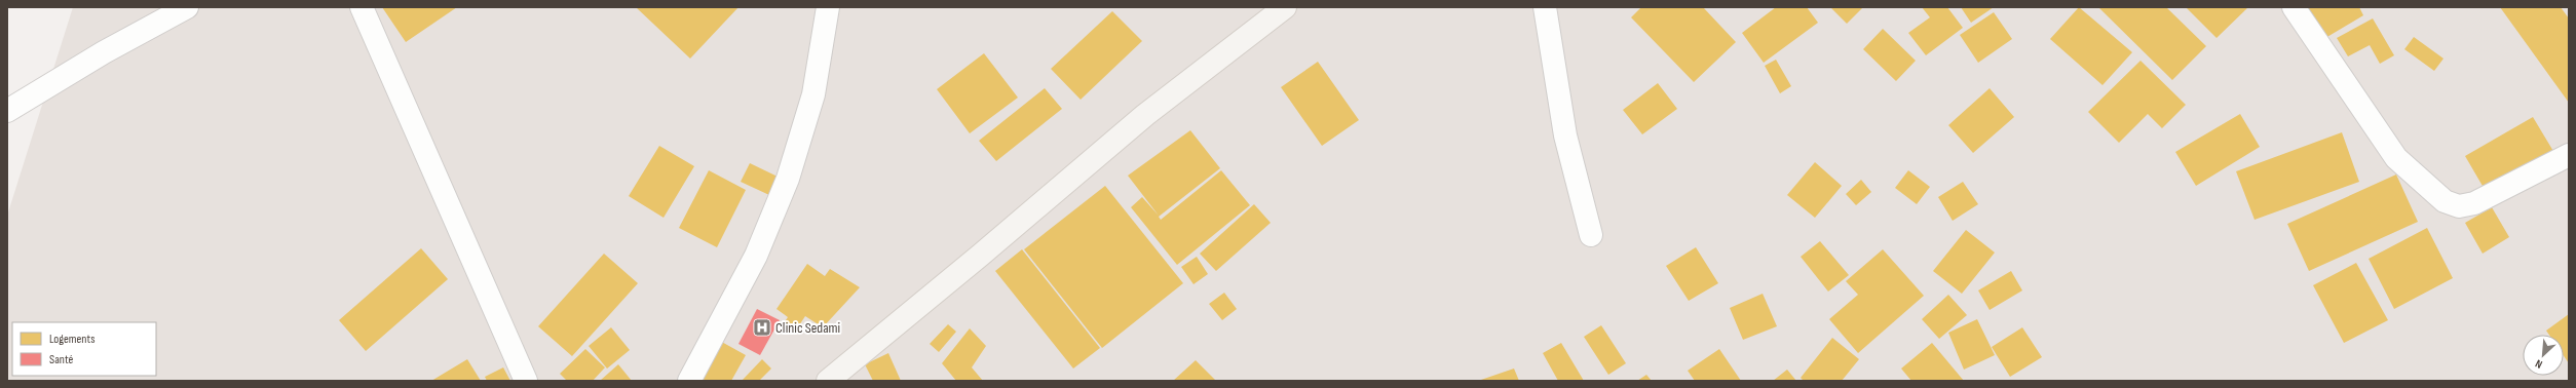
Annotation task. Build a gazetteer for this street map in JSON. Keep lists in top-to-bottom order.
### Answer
{
  "places": {
    "hospital": ["Clinic Sedami"]
  },
  "legend": ["Logements", "Santé"],
  "north": "bottom left"
}
